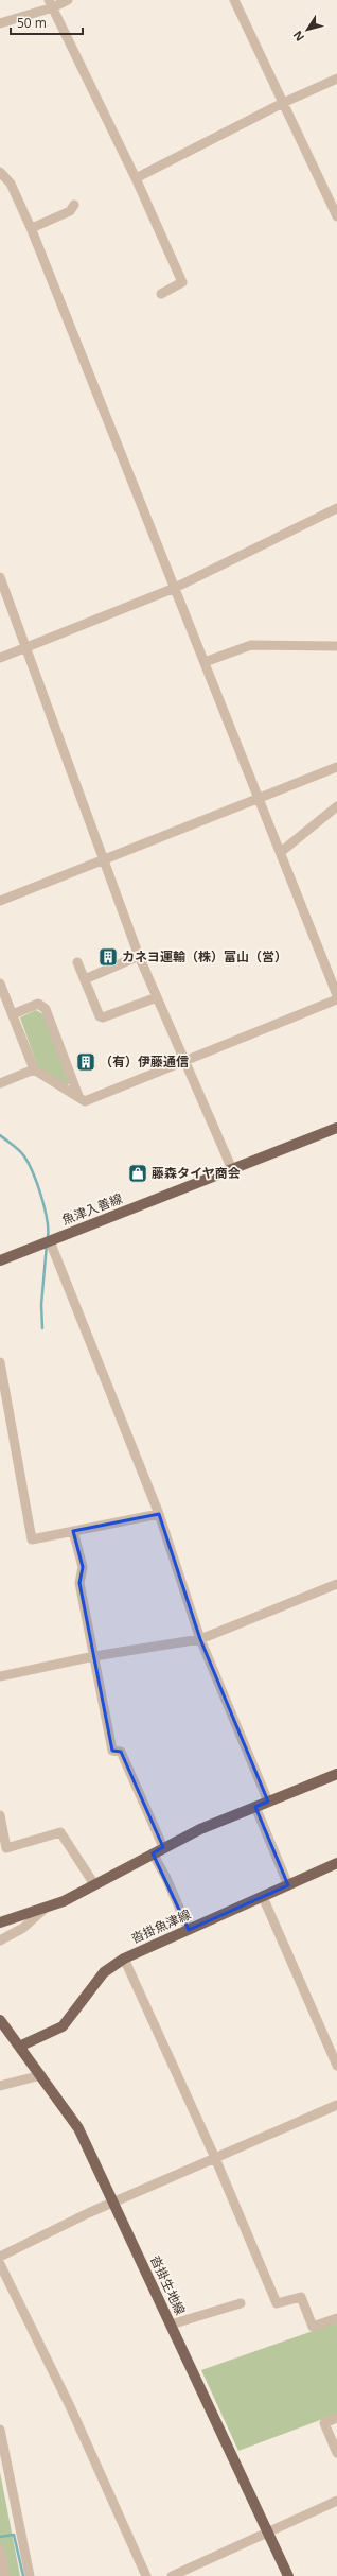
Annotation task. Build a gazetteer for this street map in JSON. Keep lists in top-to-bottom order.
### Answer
{
  "streets": {
    "main road": ["魚津入善線", "沓掛魚津線", "沓掛生地線"]
  },
  "crossings": [
    ["沓掛魚津線", "沓掛生地線"]
  ],
  "places": {
    "building": ["カネヨ運輸（株）富山（営）", "（有）伊藤通信"],
    "shop": ["藤森タイヤ商会"]
  },
  "scale_bar": "50 m",
  "north": "bottom left"
}
